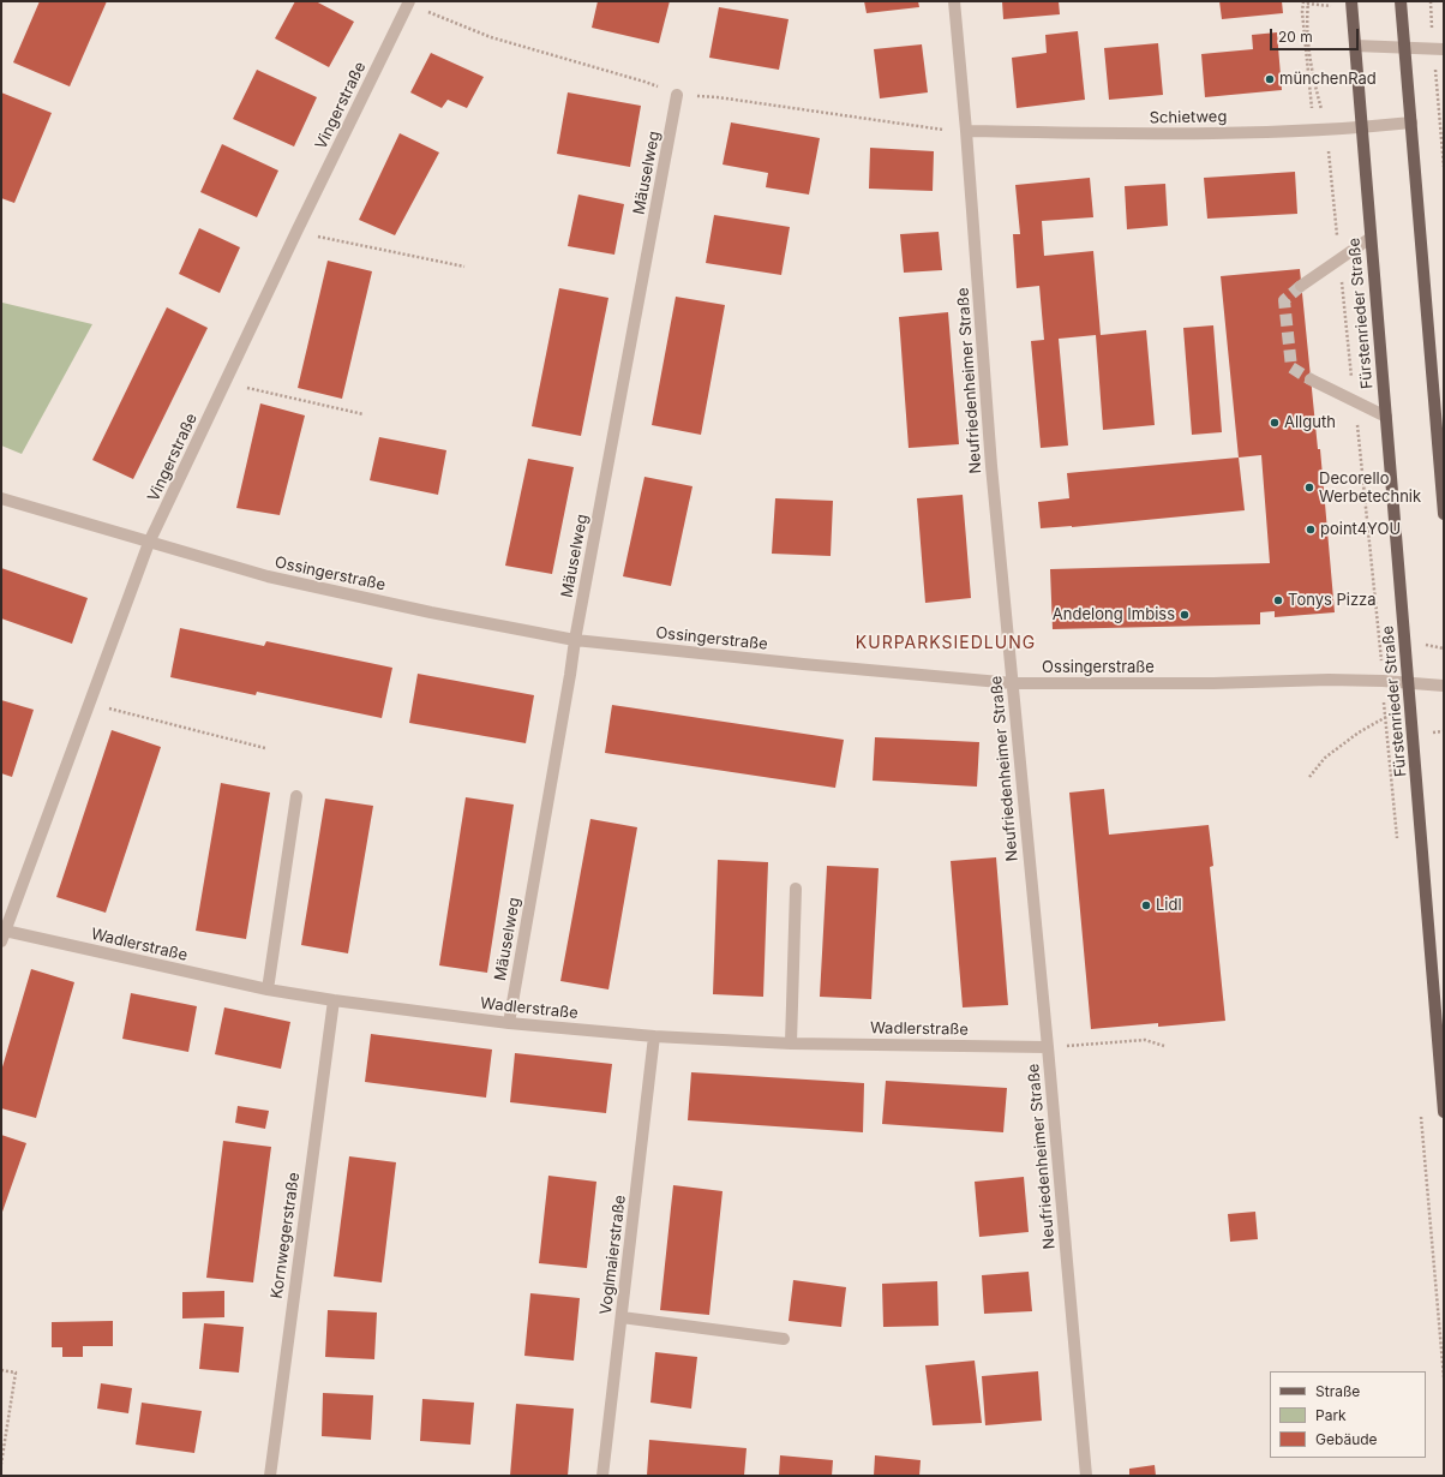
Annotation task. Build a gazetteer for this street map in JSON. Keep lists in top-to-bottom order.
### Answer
{
  "streets": {
    "main road": ["Fürstenrieder Straße"],
    "street": [
      "Vingerstraße",
      "Schietweg",
      "Mäuselweg",
      "Neufriedenheimer Straße",
      "Ossingerstraße",
      "Wadlerstraße",
      "Kornwegerstraße",
      "Voglmaierstraße"
    ]
  },
  "crossings": [
    ["Vingerstraße", "Ossingerstraße"],
    ["Vingerstraße", "Wadlerstraße"],
    ["Schietweg", "Fürstenrieder Straße"],
    ["Schietweg", "Neufriedenheimer Straße"],
    ["Mäuselweg", "Ossingerstraße"],
    ["Mäuselweg", "Wadlerstraße"],
    ["Fürstenrieder Straße", "Ossingerstraße"],
    ["Neufriedenheimer Straße", "Ossingerstraße"],
    ["Neufriedenheimer Straße", "Wadlerstraße"],
    ["Wadlerstraße", "Kornwegerstraße"],
    ["Wadlerstraße", "Voglmaierstraße"]
  ],
  "districts": ["KURPARKSIEDLUNG"],
  "places": [
    "münchenRad",
    "Allguth",
    "Decorello Werbetechnik",
    "point4YOU",
    "Tonys Pizza",
    "Andelong Imbiss",
    "Lidl"
  ],
  "legend": ["Straße", "Park", "Gebäude"],
  "scale_bar": "20 m"
}
